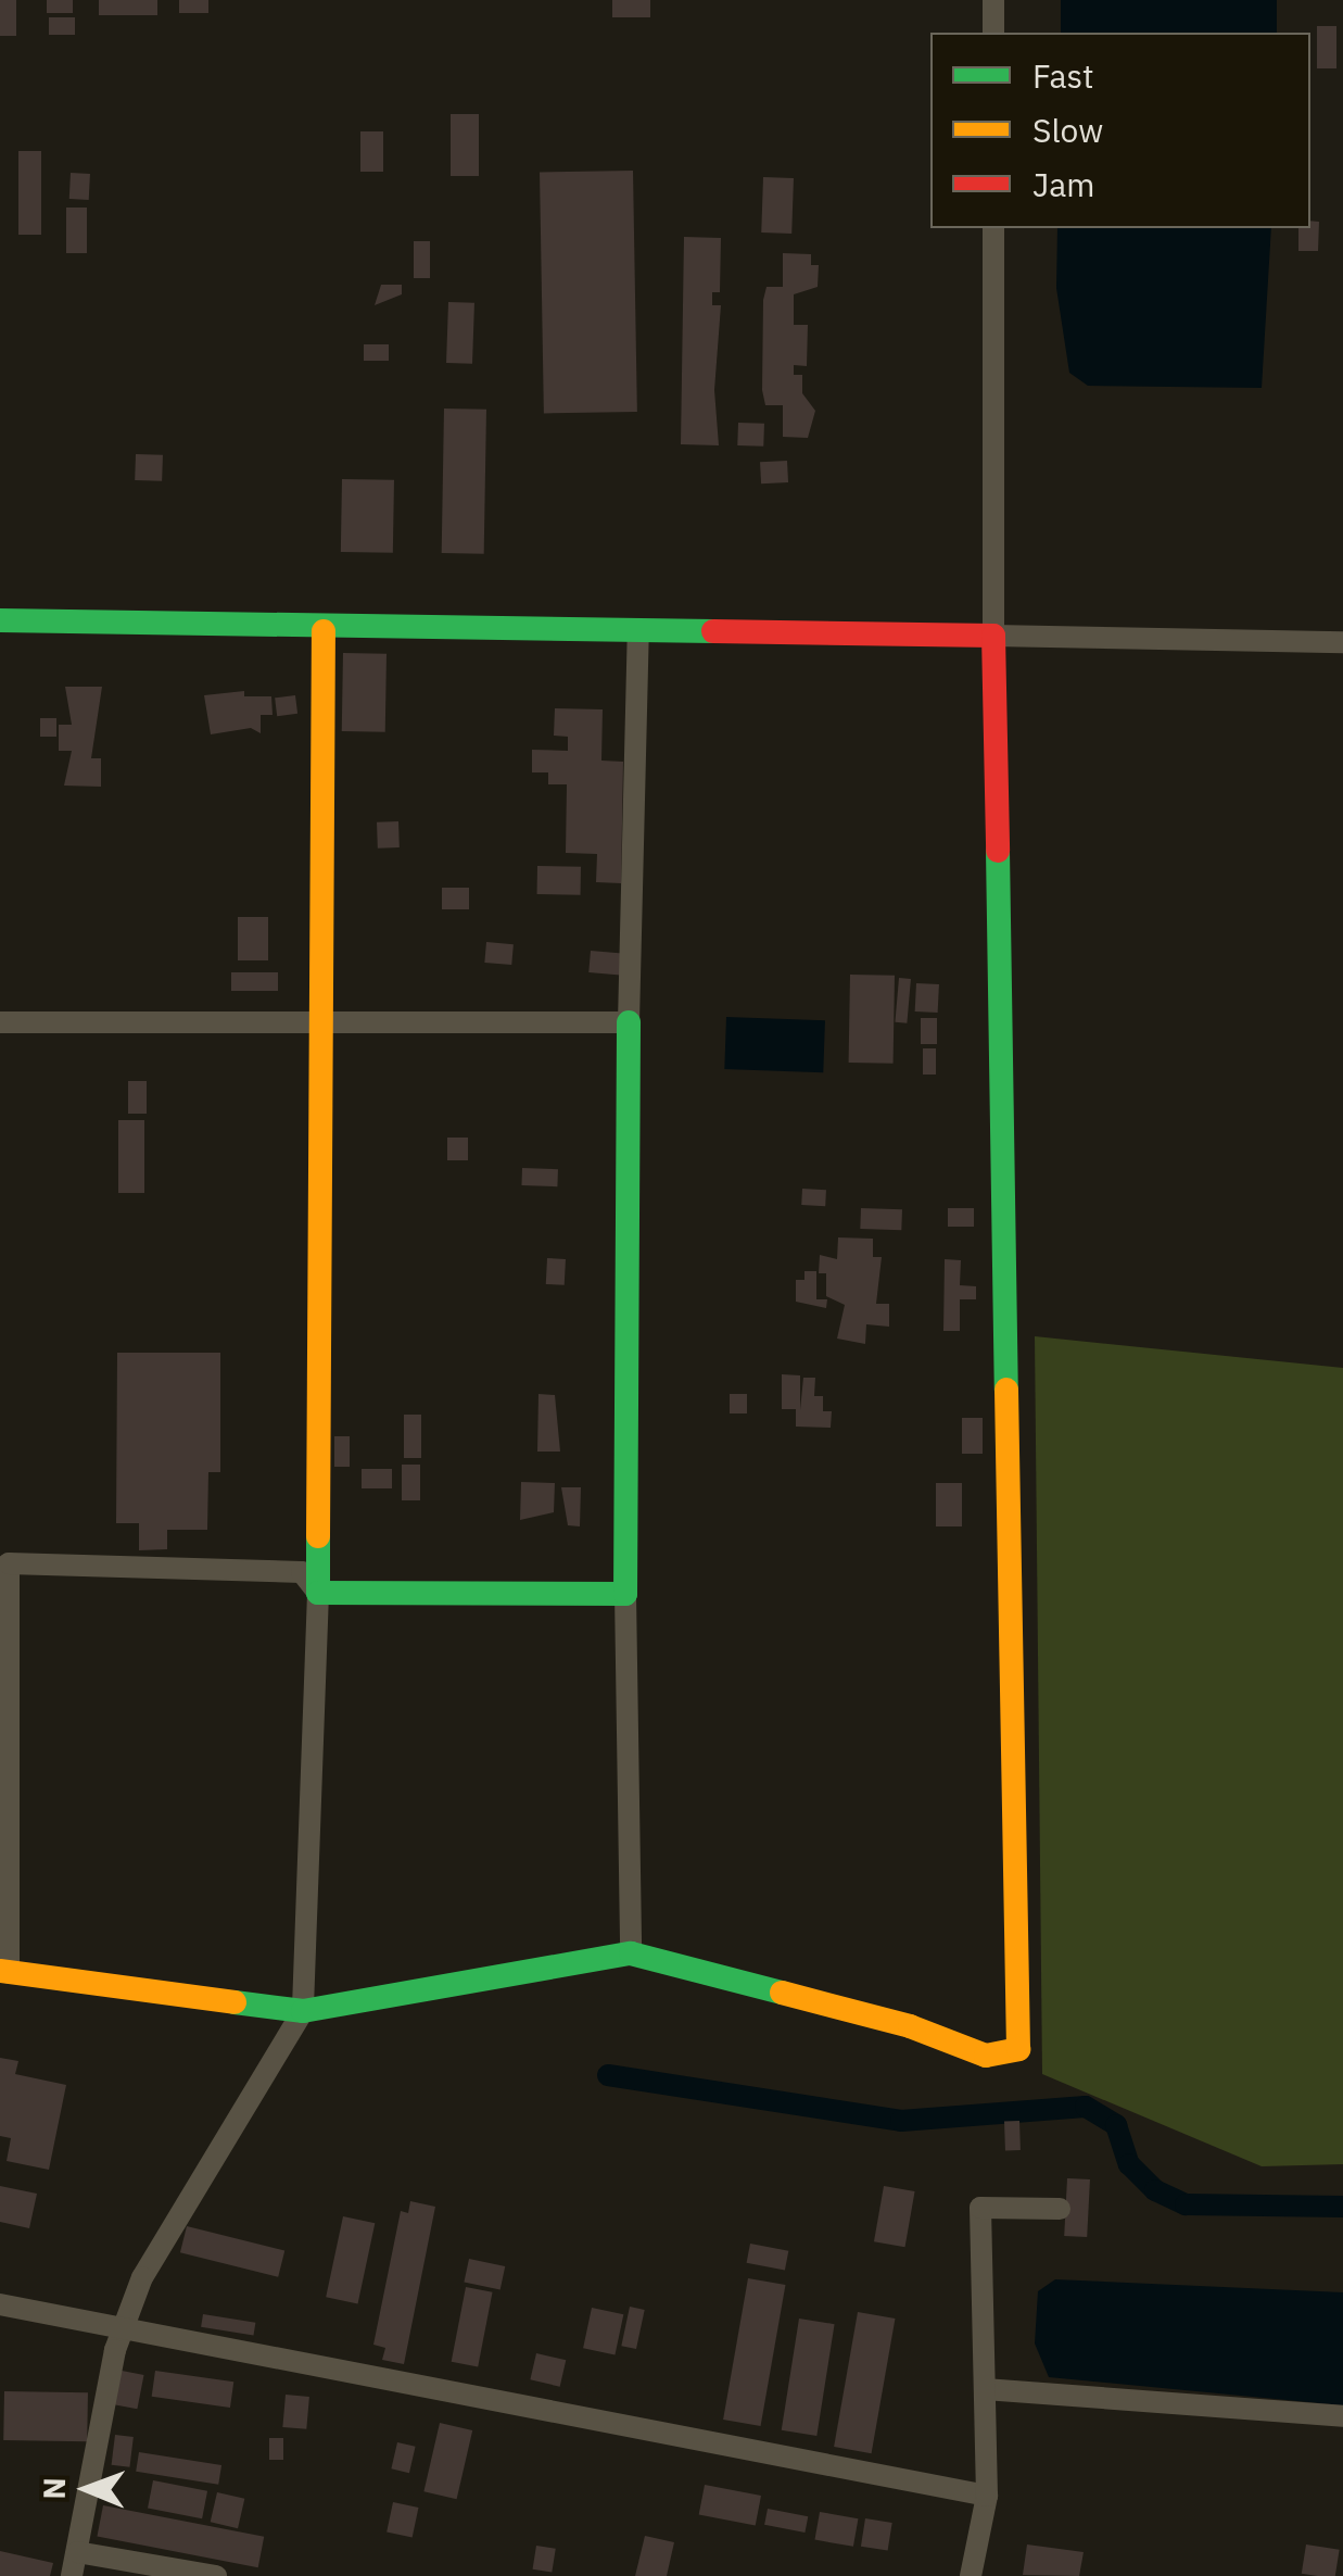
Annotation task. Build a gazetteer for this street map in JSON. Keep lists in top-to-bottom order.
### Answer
{
  "legend": ["Fast", "Slow", "Jam"],
  "north": "left"
}
